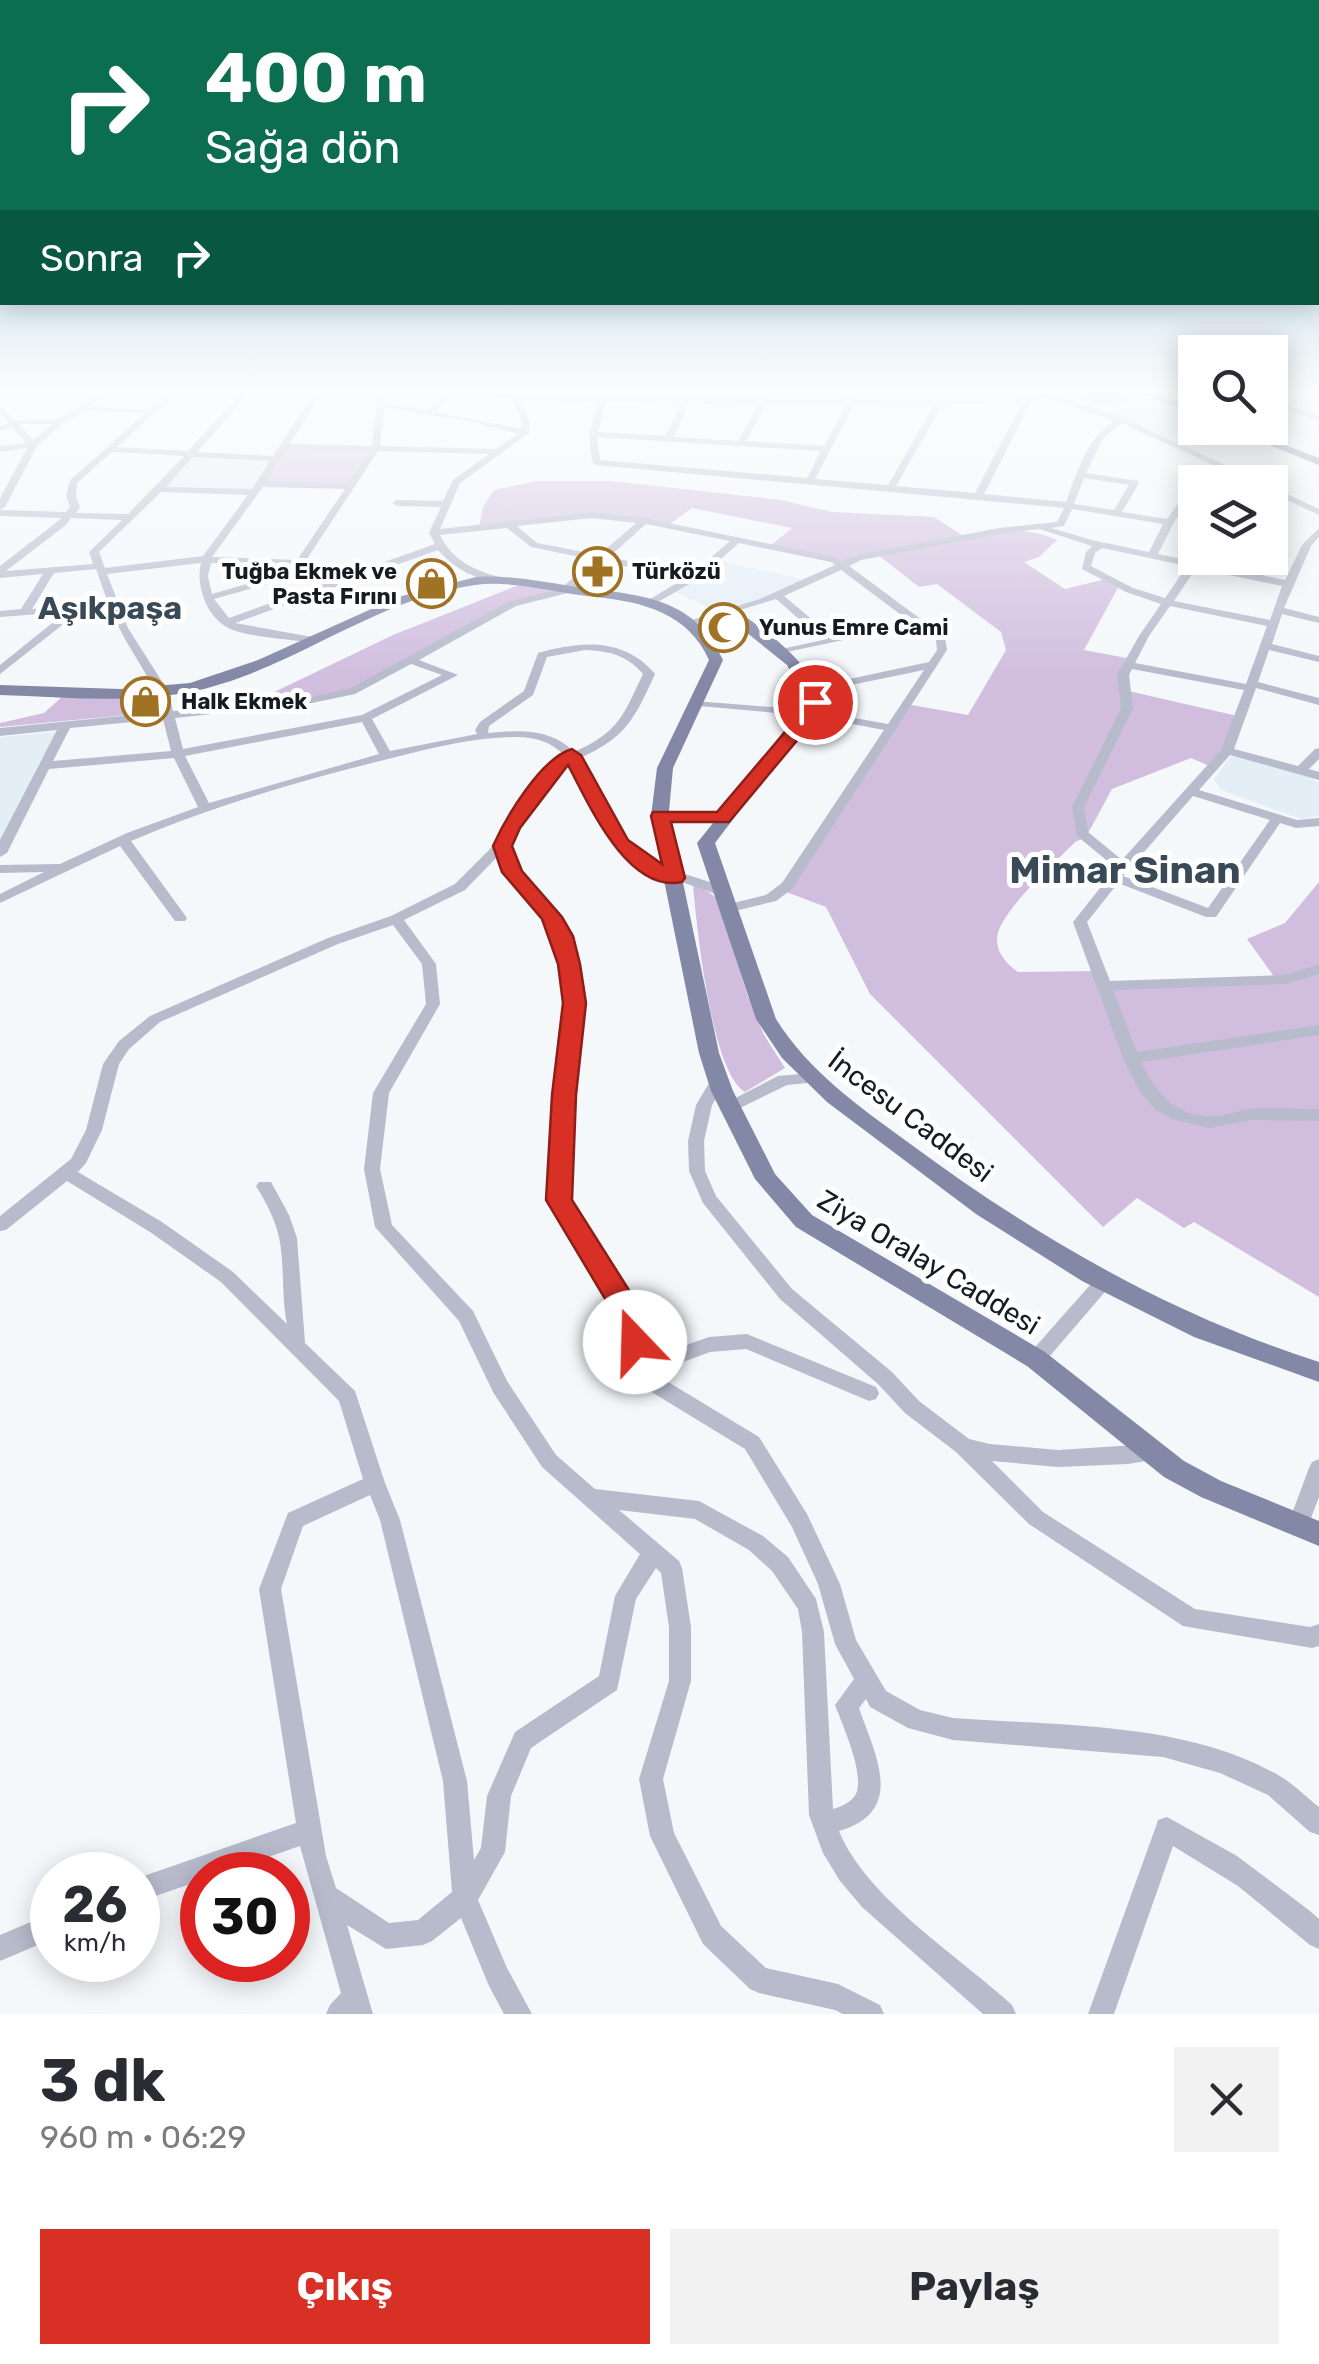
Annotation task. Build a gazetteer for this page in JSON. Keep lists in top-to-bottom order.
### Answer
{
  "streets": {
    "main road": ["İncesu Caddesi", "Ziya Oralay Caddesi"]
  },
  "districts": ["Aşıkpaşa", "Mimar Sinan"],
  "places": {
    "pharmacy": ["Türközü"],
    "shop": ["Tuğba Ekmek ve Pasta Fırını", "Halk Ekmek"],
    "mosque": ["Yunus Emre Cami"]
  },
  "page": {
    "turn": ["400 m", "Sağa dön"],
    "then": "Sonra",
    "speed": "26 km/h",
    "limit": "30",
    "heading": ["3 dk", "960 m · 06:29"],
    "buttons": ["Çıkış", "Paylaş"]
  }
}
